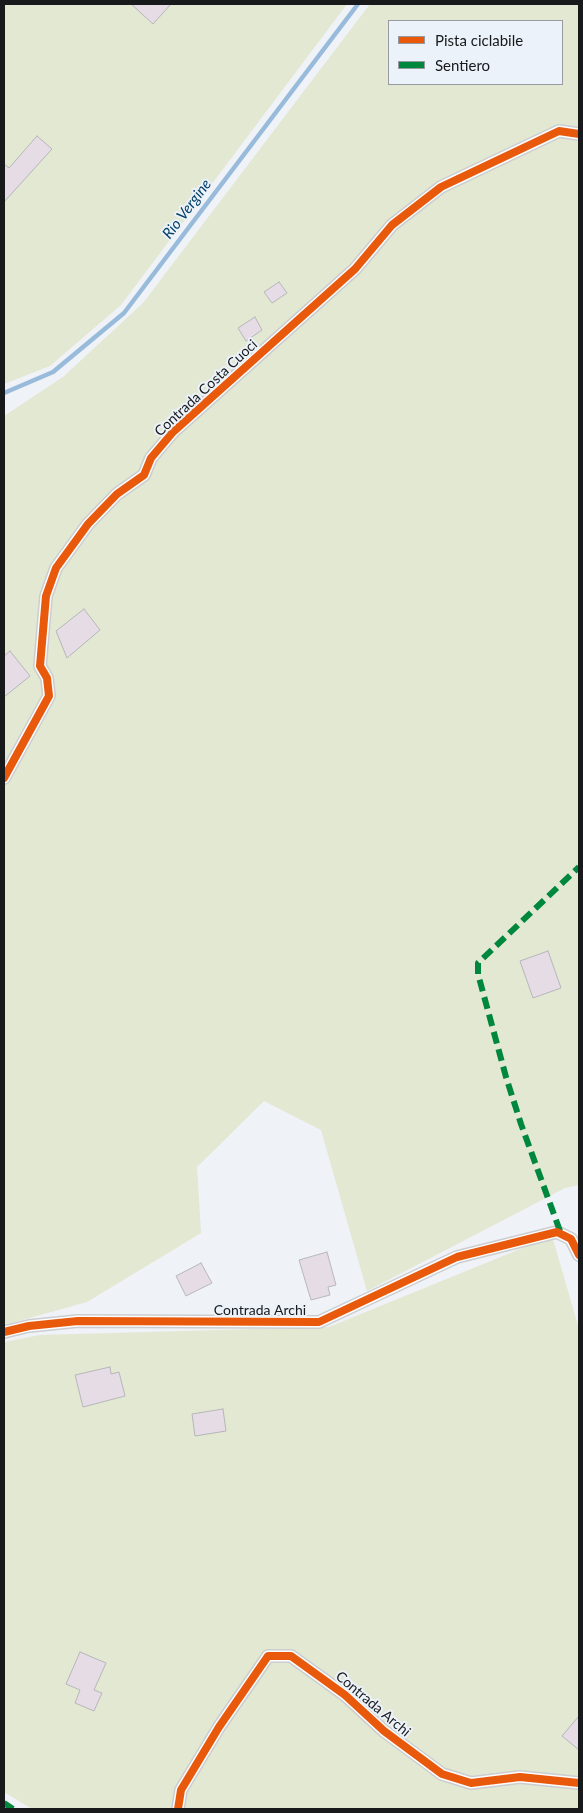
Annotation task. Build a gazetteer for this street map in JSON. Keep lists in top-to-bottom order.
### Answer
{
  "streets": {
    "street": ["Contrada Costa Cuoci", "Contrada Archi"]
  },
  "water": ["Rio Vergine"],
  "legend": ["Pista ciclabile", "Sentiero"]
}
